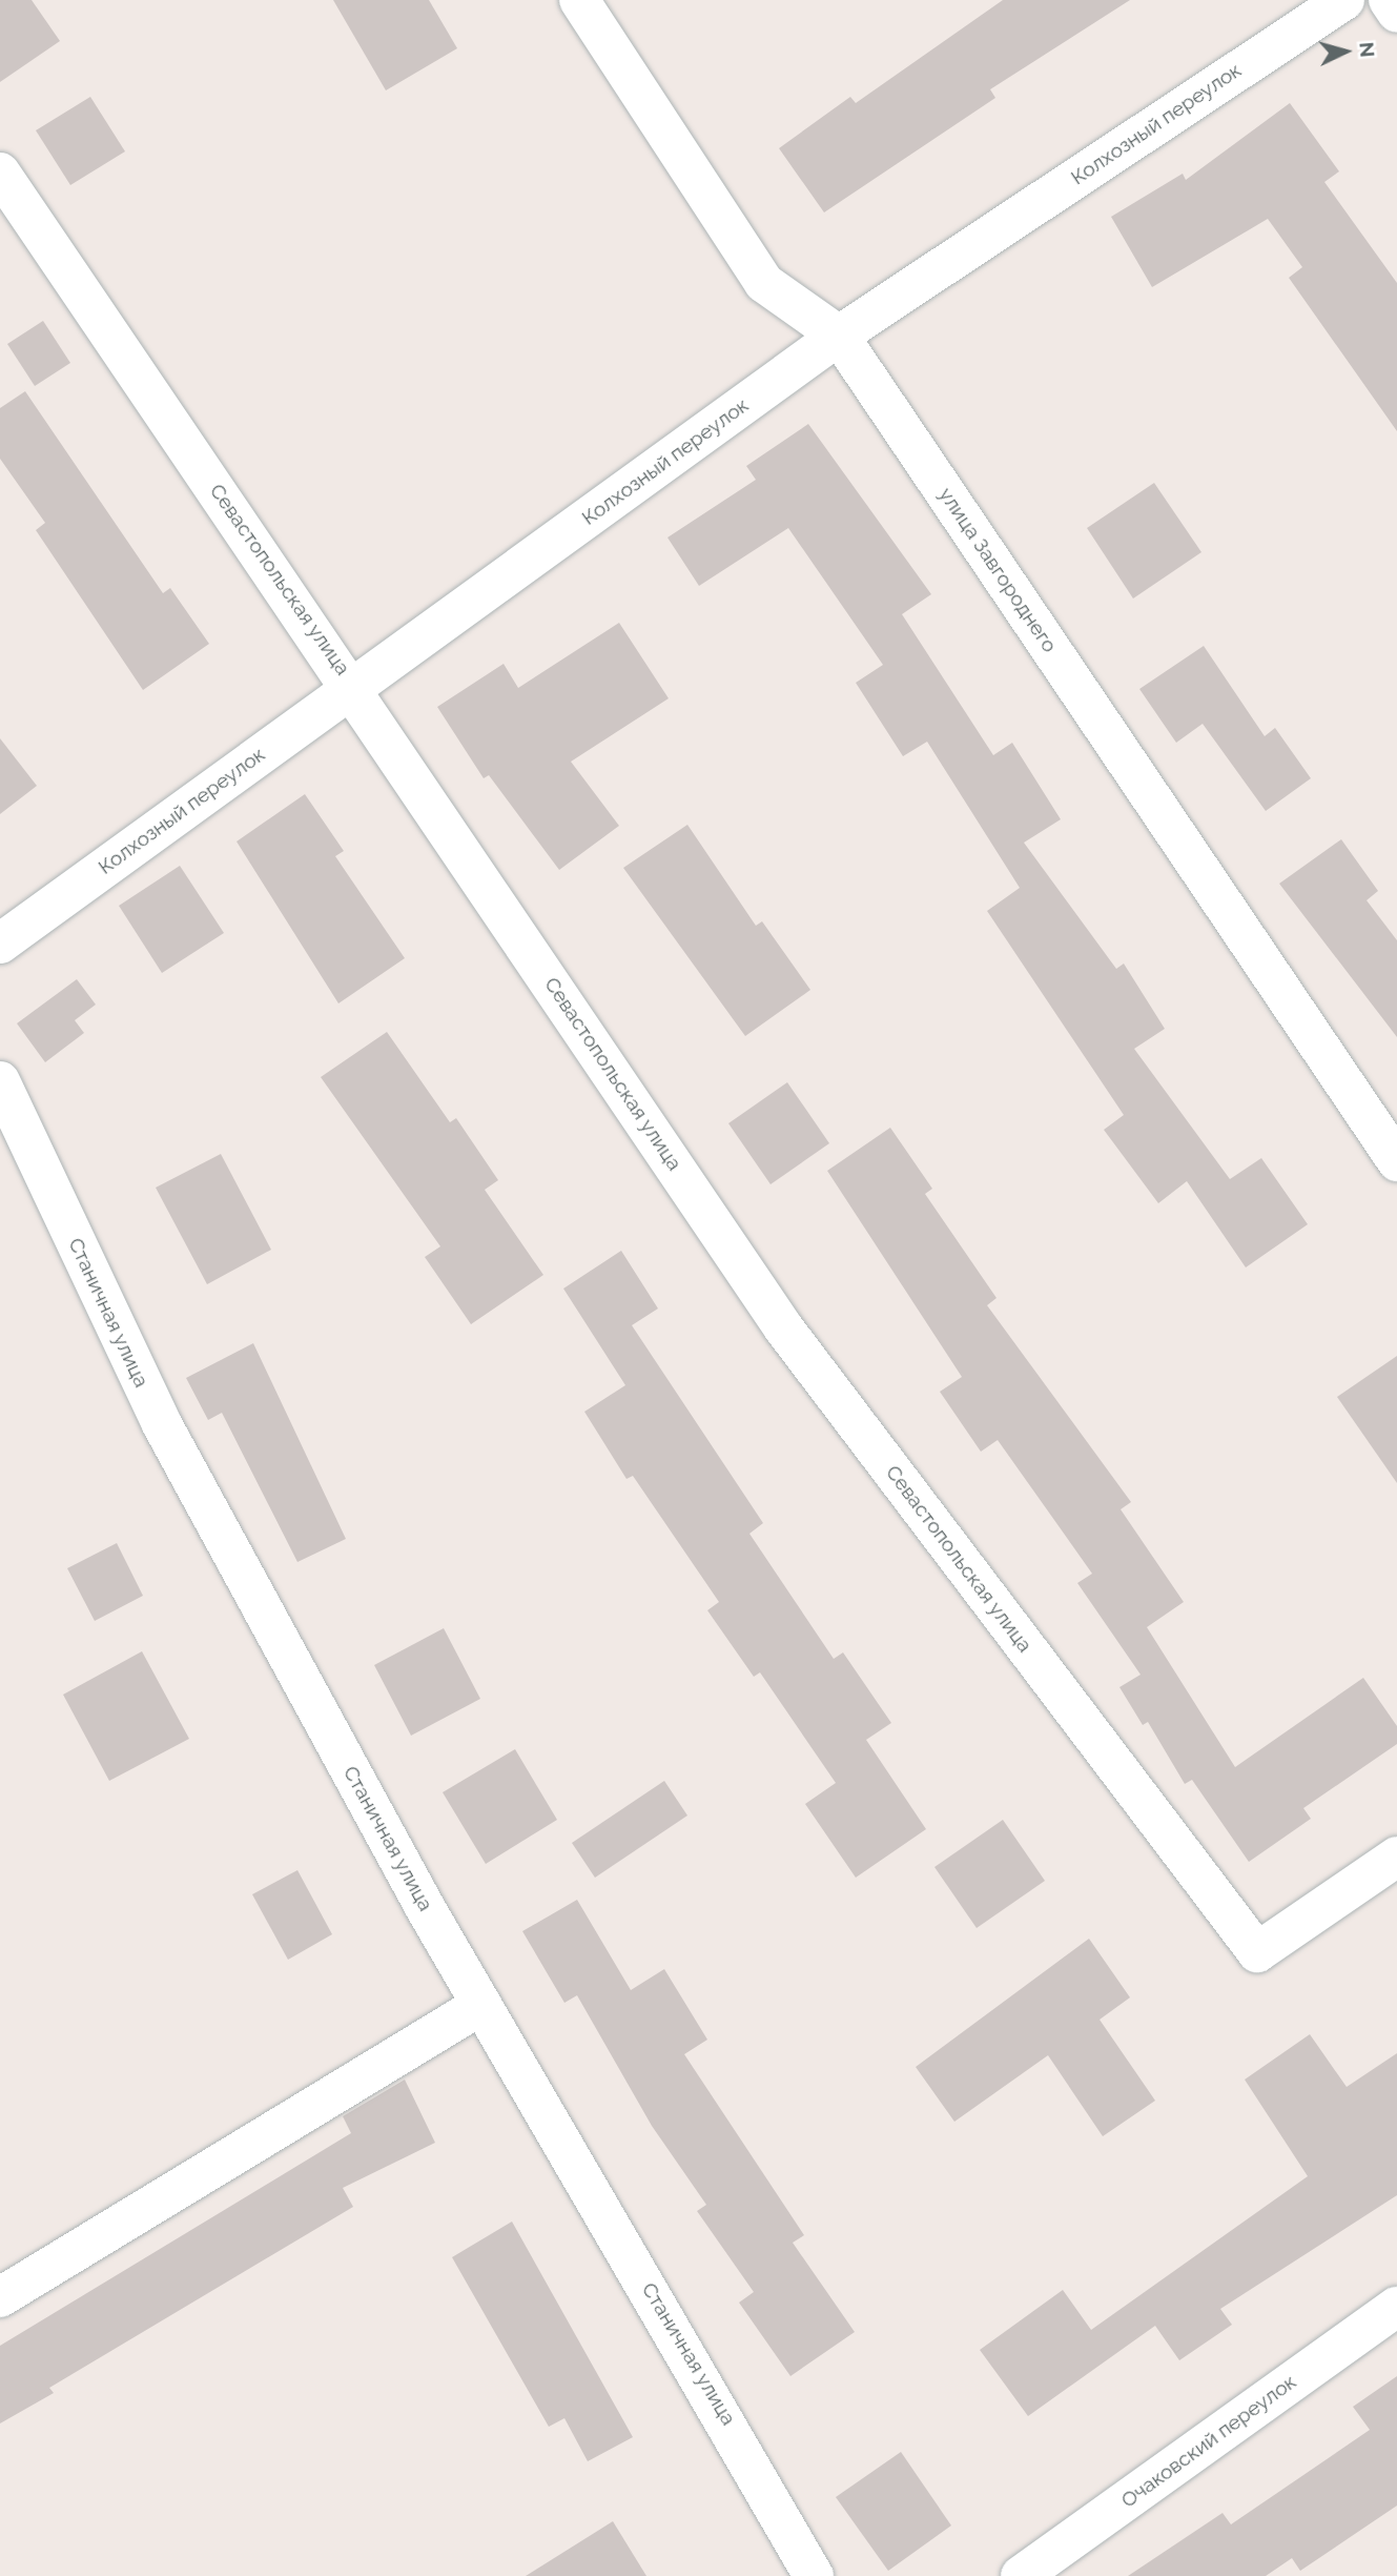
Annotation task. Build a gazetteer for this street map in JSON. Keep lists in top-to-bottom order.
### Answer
{
  "streets": {
    "street": [
      "Колхозный переулок",
      "улица Завгороднего",
      "Севастопольская улица",
      "Станичная улица",
      "Очаковский переулок"
    ]
  },
  "crossings": [
    ["Колхозный переулок", "улица Завгороднего"],
    ["Колхозный переулок", "Севастопольская улица"]
  ],
  "north": "right"
}
